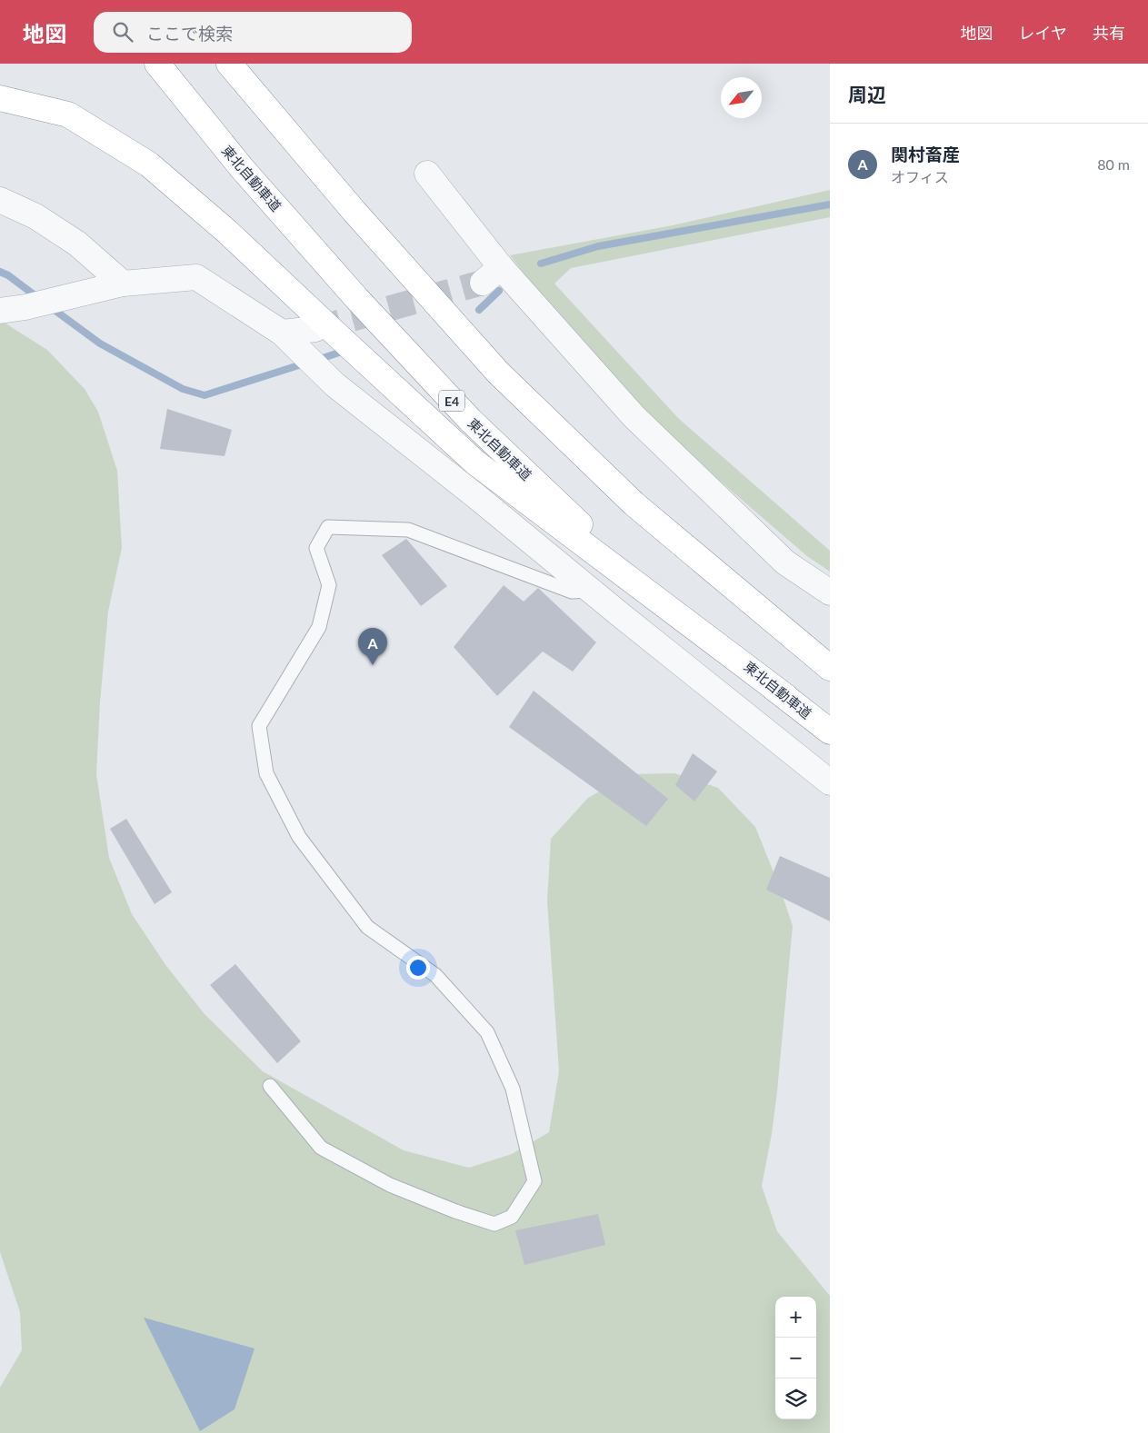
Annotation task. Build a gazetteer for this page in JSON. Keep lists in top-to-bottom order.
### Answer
{
  "streets": {
    "highway": ["東北自動車道", "E4"]
  },
  "north": "bottom left",
  "page": {
    "header": "地図",
    "search": "ここで検索",
    "nav": ["地図", "レイヤ", "共有"],
    "heading": "周辺",
    "list": [
      {
        "mark": "A",
        "name": "関村畜産",
        "note": "オフィス",
        "value": "80 m"
      }
    ],
    "pins": "A",
    "map_buttons": ["+", "−"]
  }
}
